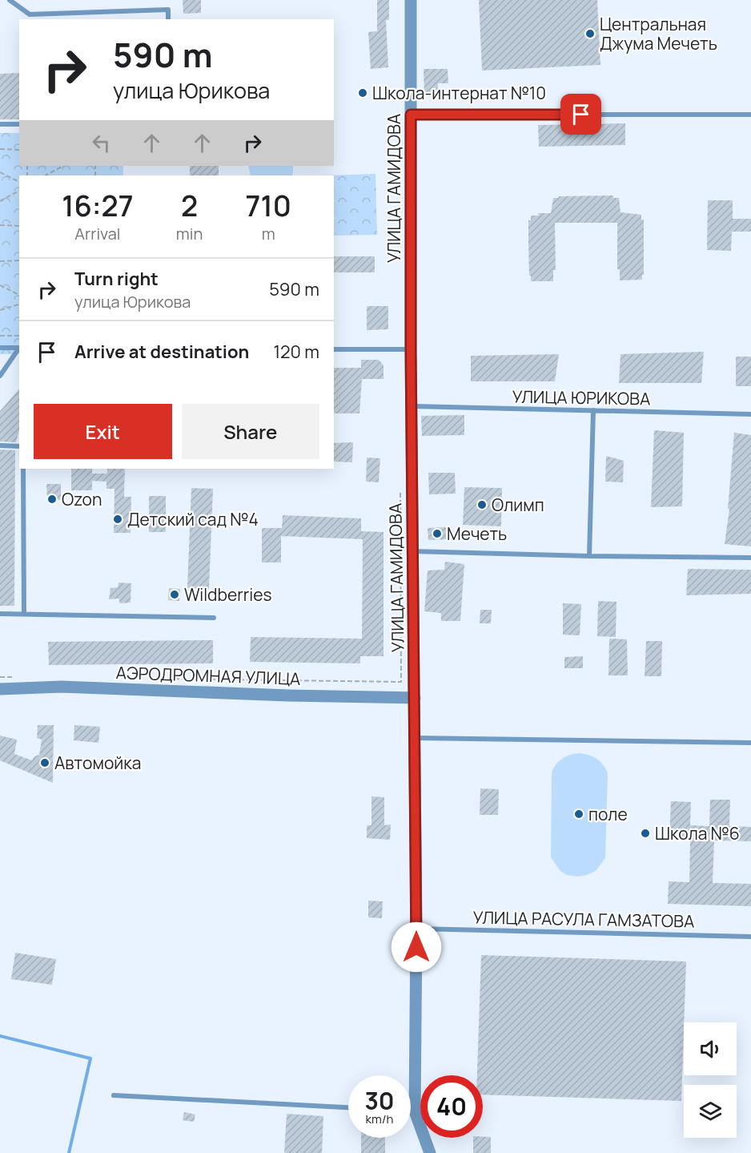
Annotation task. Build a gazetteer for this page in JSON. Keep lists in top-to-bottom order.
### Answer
{
  "streets": {
    "street": ["УЛИЦА ГАМИДОВА", "АЭРОДРОМНАЯ УЛИЦА"],
    "lane": ["УЛИЦА ЮРИКОВА", "УЛИЦА РАСУЛА ГАМЗАТОВА"]
  },
  "crossings": [
    ["УЛИЦА ГАМИДОВА", "УЛИЦА ЮРИКОВА"],
    ["УЛИЦА ГАМИДОВА", "АЭРОДРОМНАЯ УЛИЦА"],
    ["УЛИЦА ГАМИДОВА", "УЛИЦА РАСУЛА ГАМЗАТОВА"]
  ],
  "places": [
    "Центральная Джума Мечеть",
    "Школа-интернат №10",
    "Ozon",
    "Олимп",
    "Детский сад №4",
    "Мечеть",
    "Wildberries",
    "Автомойка",
    "поле",
    "Школа №6"
  ],
  "page": {
    "turn": ["590 m", "улица Юрикова"],
    "eta": [
      "16:27",
      "Arrival",
      "2",
      "min",
      "710",
      "m"
    ],
    "list": [
      {
        "name": "Turn right",
        "note": "улица Юрикова",
        "value": "590 m"
      },
      {
        "name": "Arrive at destination",
        "value": "120 m"
      }
    ],
    "buttons": ["Exit", "Share"],
    "speed": "30 km/h",
    "limit": "40"
  }
}
